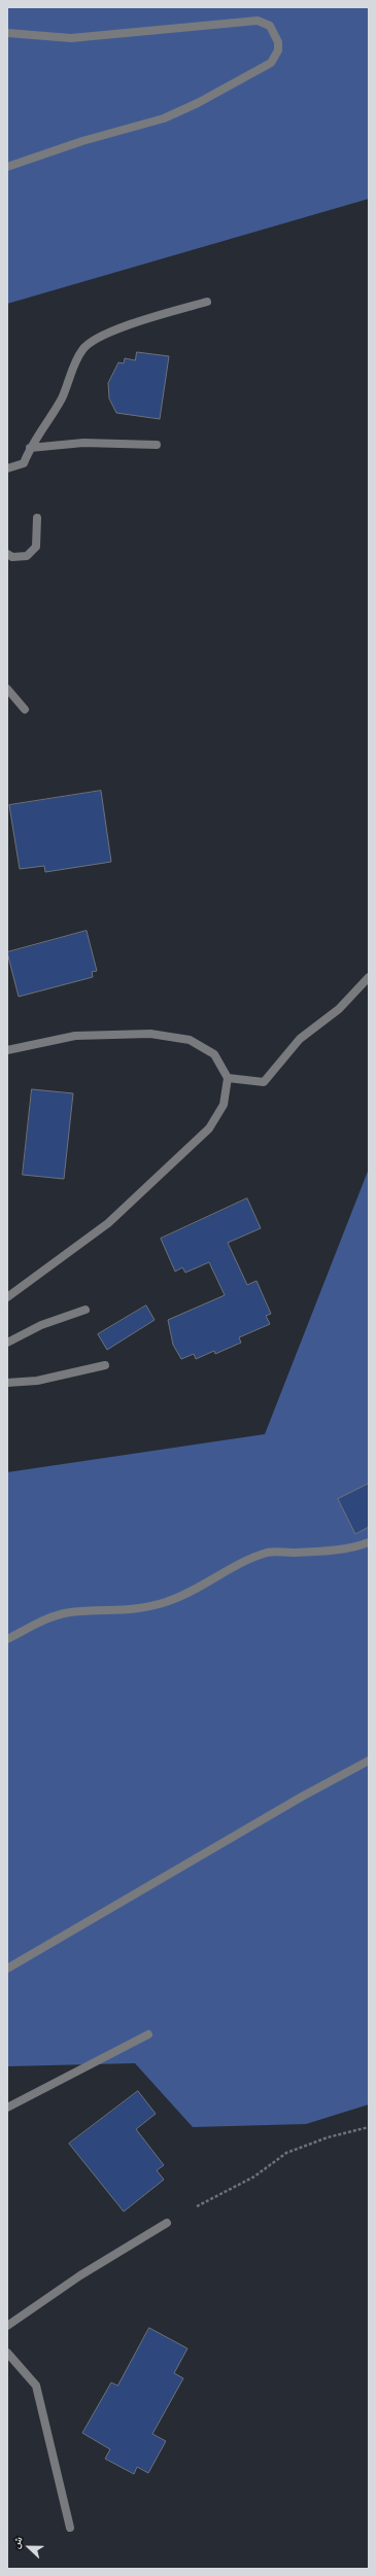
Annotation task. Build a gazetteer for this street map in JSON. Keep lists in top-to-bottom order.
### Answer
{
  "north": "left"
}
